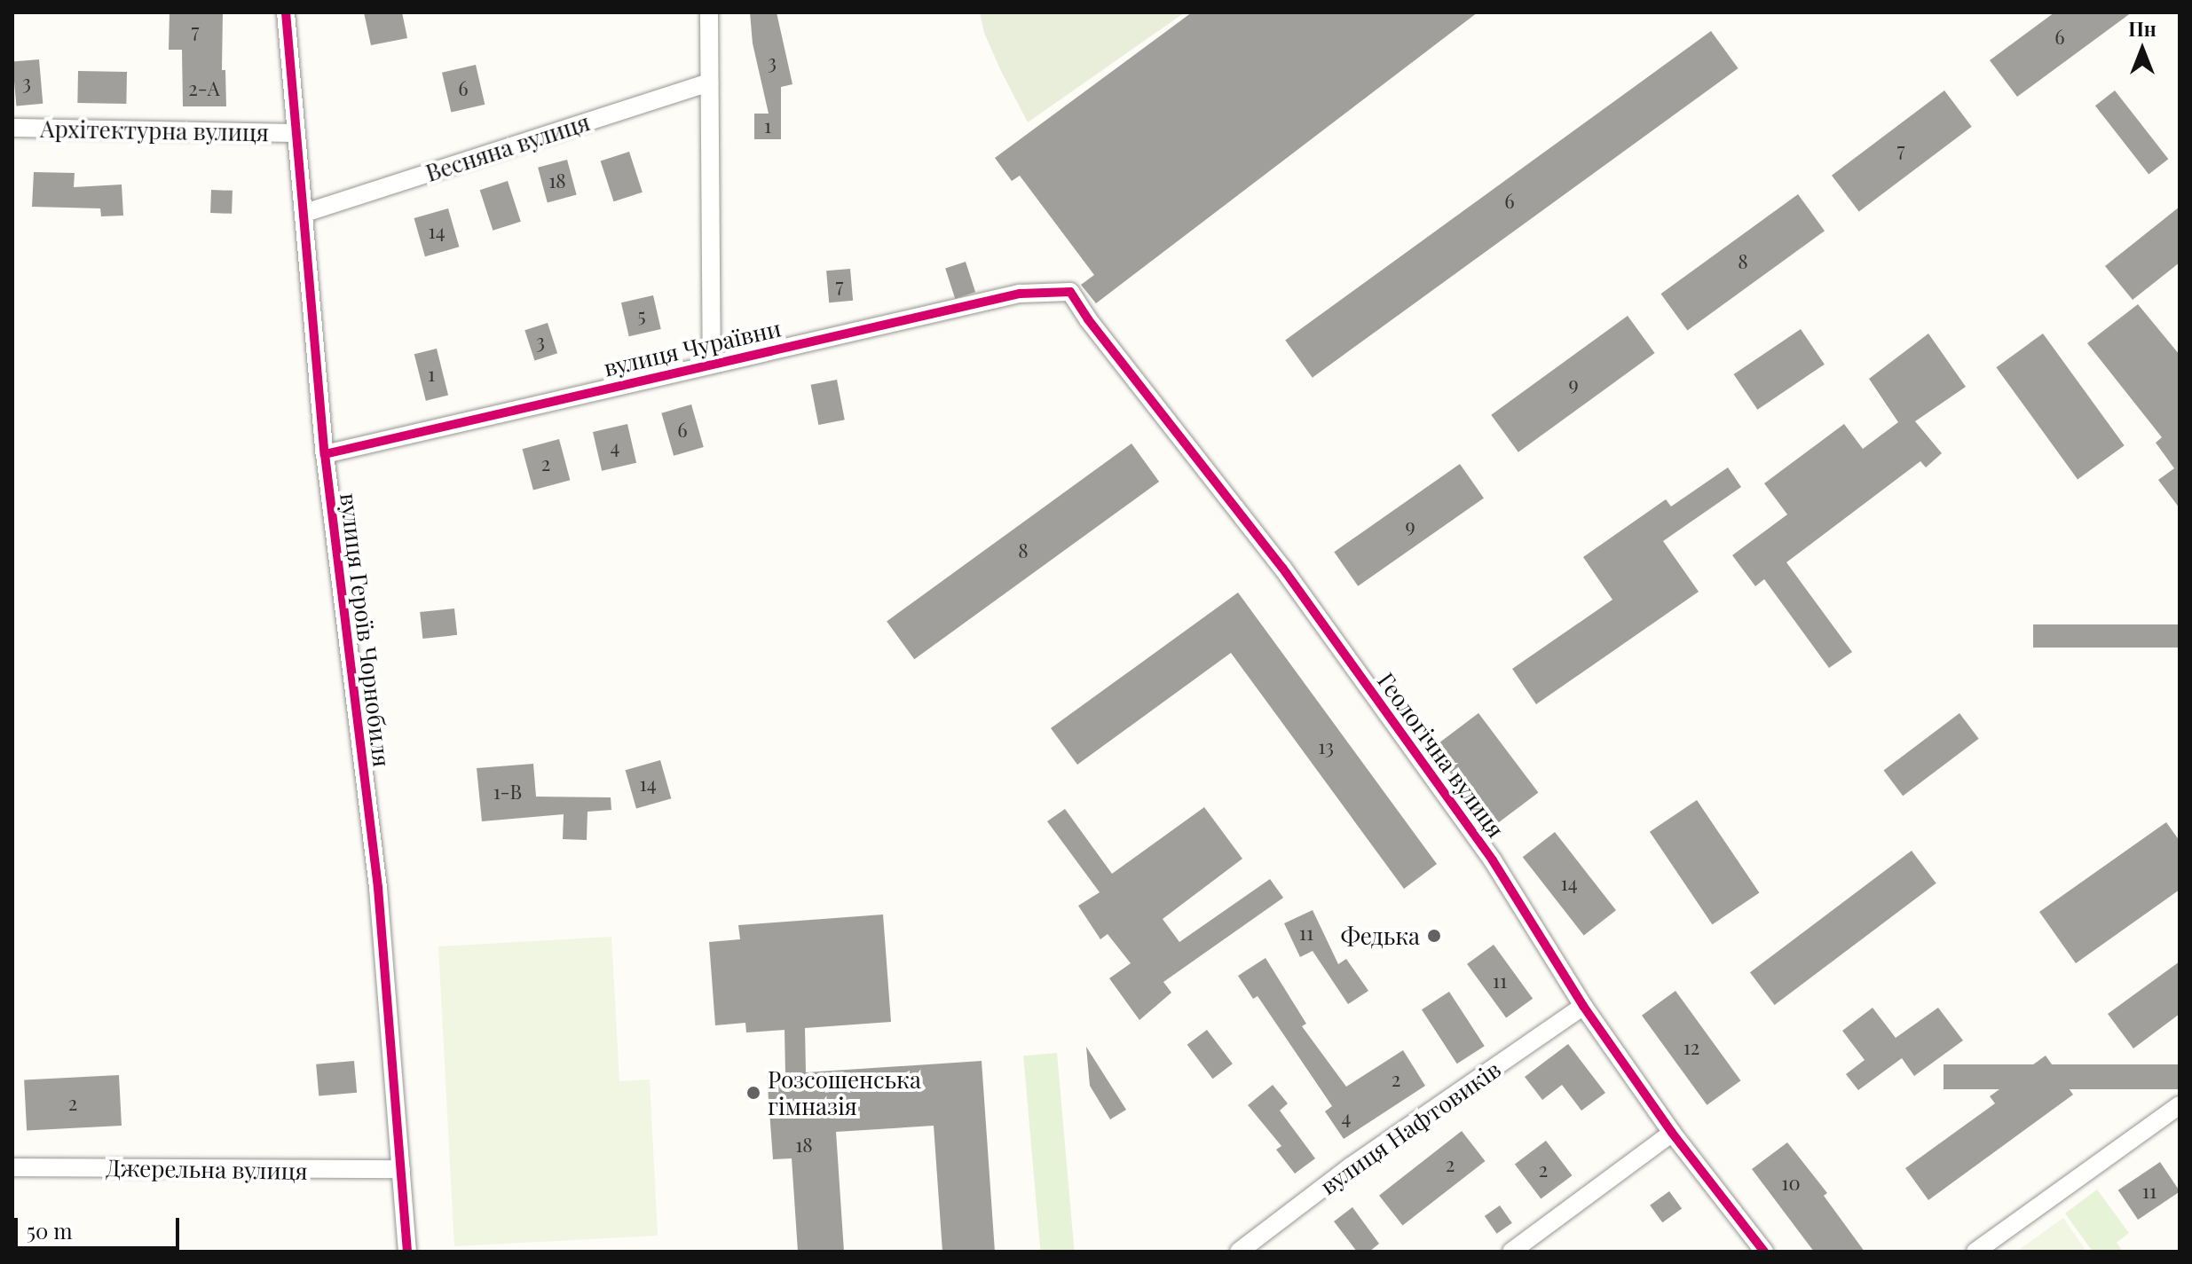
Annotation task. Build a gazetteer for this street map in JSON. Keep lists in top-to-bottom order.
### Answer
{
  "streets": {
    "street": [
      "Архітектурна вулиця",
      "Весняна вулиця",
      "вулиця Чураївни",
      "вулиця Героїв Чорнобиля",
      "Геологічна вулиця",
      "вулиця Нафтовиків",
      "Джерельна вулиця"
    ]
  },
  "crossings": [
    ["Архітектурна вулиця", "вулиця Героїв Чорнобиля"],
    ["Весняна вулиця", "вулиця Героїв Чорнобиля"],
    ["вулиця Чураївни", "вулиця Героїв Чорнобиля"],
    ["вулиця Чураївни", "Геологічна вулиця"],
    ["вулиця Героїв Чорнобиля", "Джерельна вулиця"],
    ["Геологічна вулиця", "вулиця Нафтовиків"]
  ],
  "places": ["Федька", "Розсошенська гімназія"],
  "house_numbers": [
    "7",
    "6",
    "3",
    "3",
    "2-А",
    "6",
    "1",
    "7",
    "18",
    "6",
    "14",
    "8",
    "7",
    "5",
    "3",
    "1",
    "9",
    "6",
    "4",
    "2",
    "9",
    "8",
    "13",
    "14",
    "1-В",
    "14",
    "11",
    "11",
    "12",
    "2",
    "2",
    "4",
    "18",
    "2",
    "2",
    "10",
    "11"
  ],
  "scale_bar": "50 m",
  "north": "top"
}
